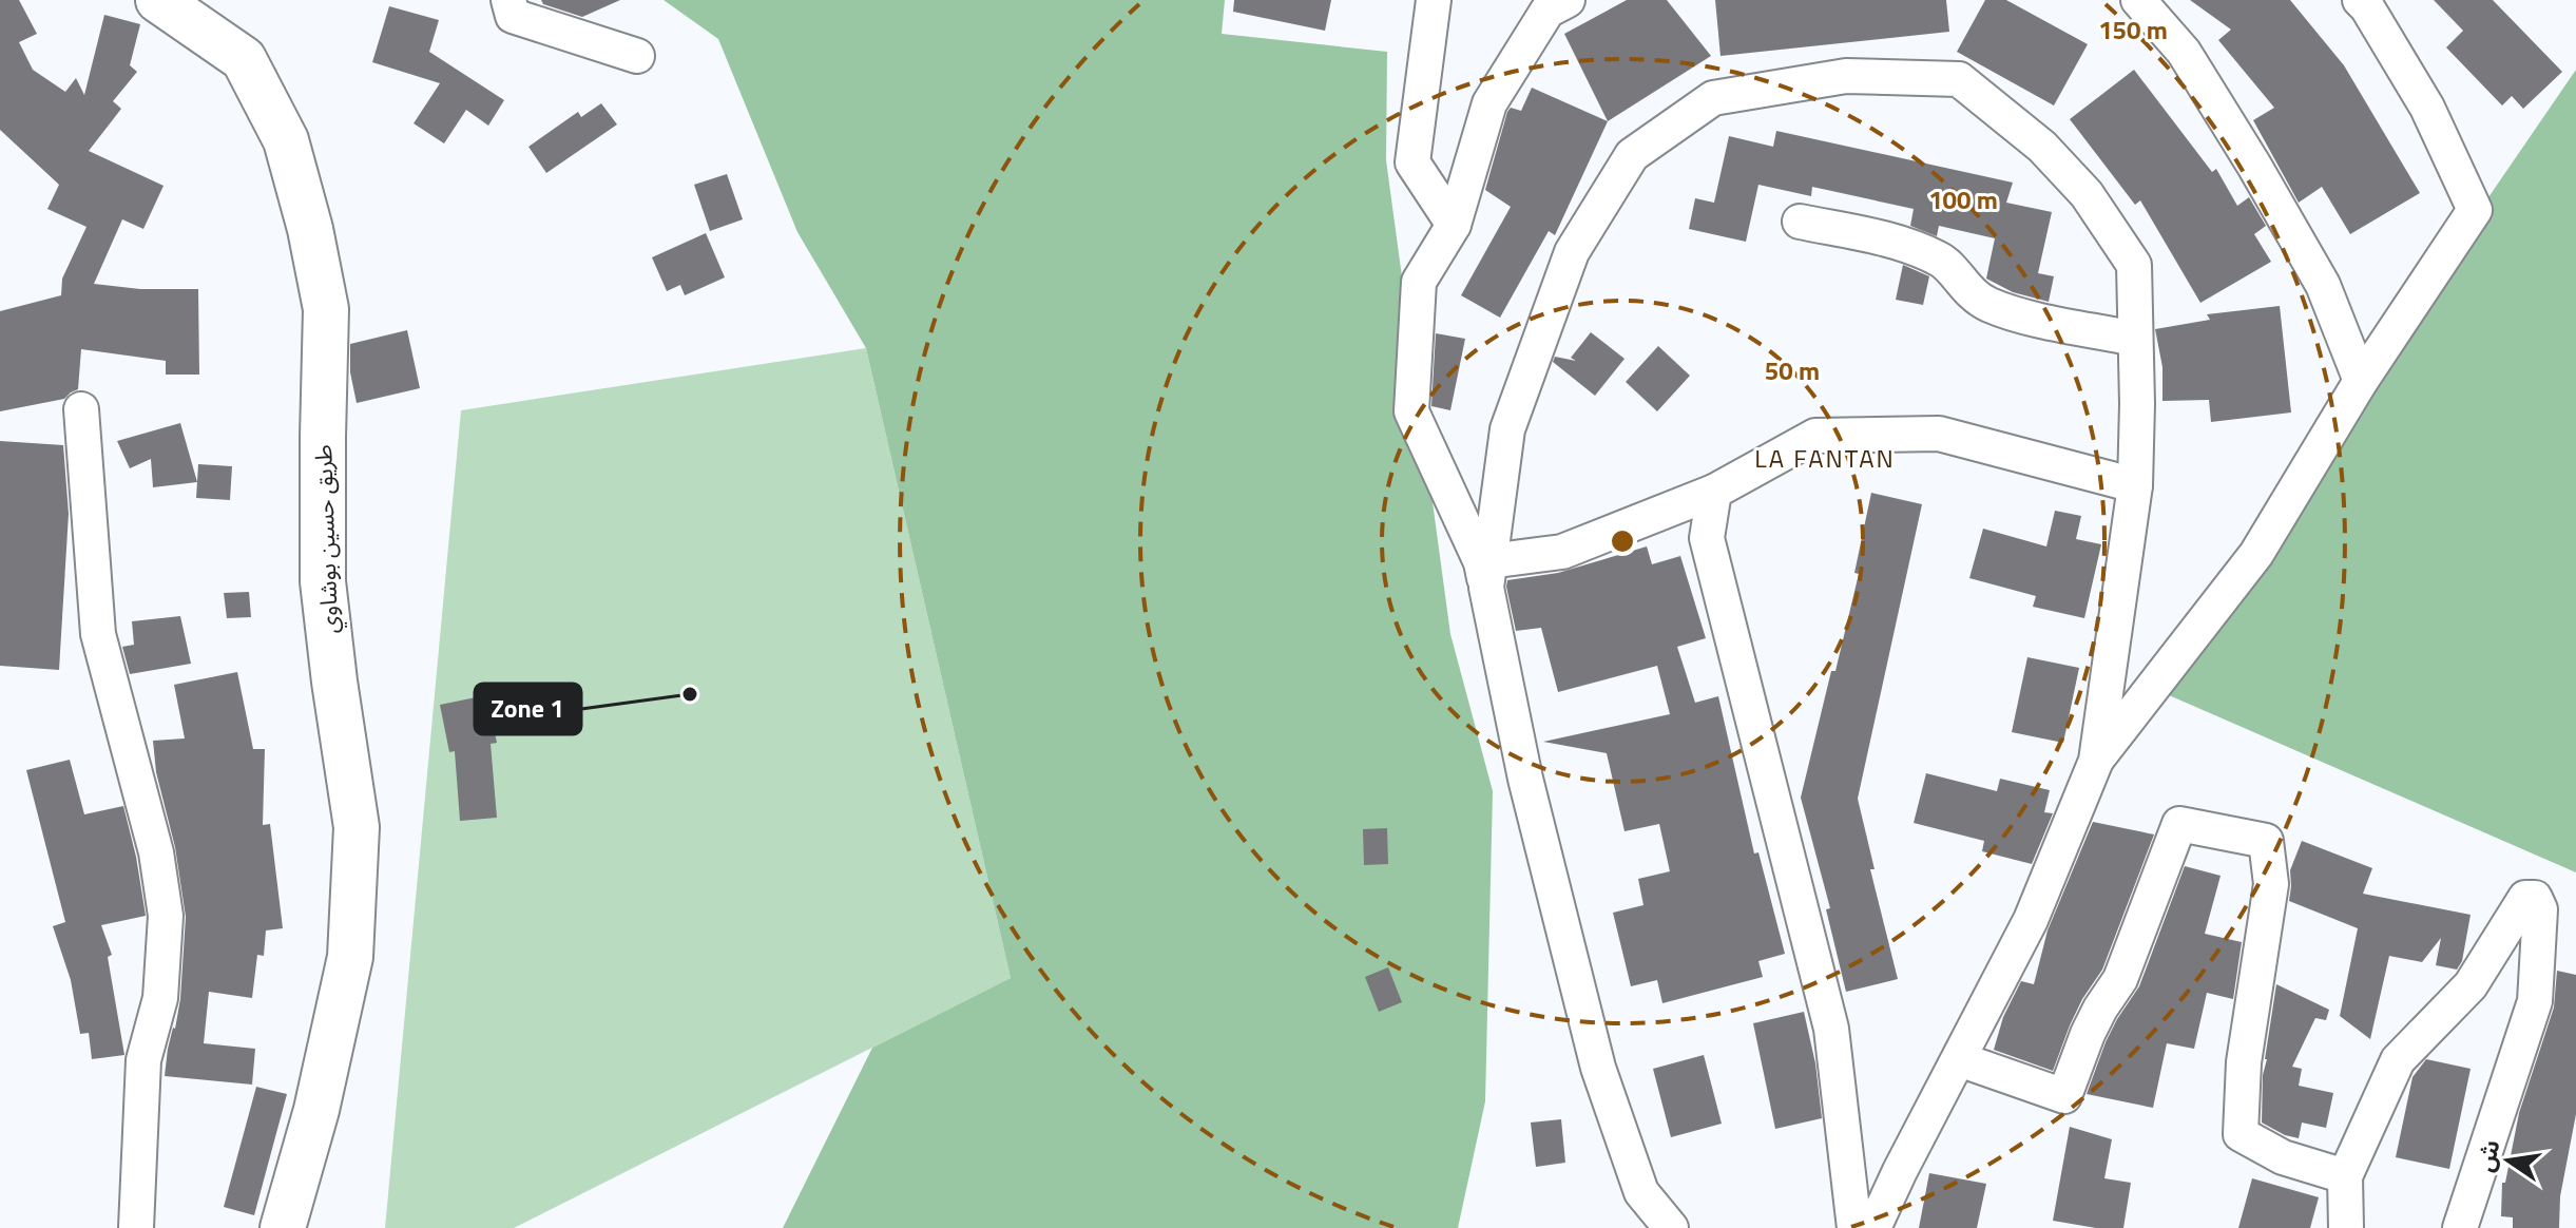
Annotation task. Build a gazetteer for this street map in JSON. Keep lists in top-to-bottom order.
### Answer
{
  "streets": {
    "street": ["طريق حسين بوشاوي"]
  },
  "districts": ["LA FANTAN"],
  "places": ["Zone 1"],
  "north": "left",
  "rings": ["150 m", "100 m", "50 m"]
}
